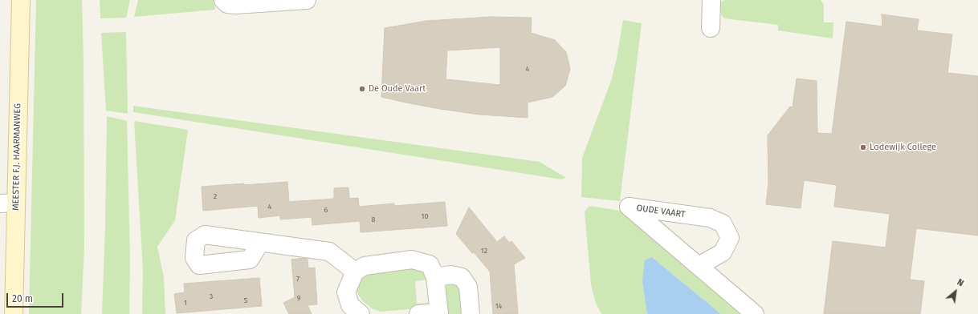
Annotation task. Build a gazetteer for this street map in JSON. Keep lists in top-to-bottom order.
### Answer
{
  "streets": {
    "main road": ["MEESTER F.J. HAARMANWEG"],
    "street": ["OUDE VAART"]
  },
  "places": ["De Oude Vaart", "Lodewijk College"],
  "house_numbers": [
    "4",
    "2",
    "4",
    "6",
    "10",
    "8",
    "12",
    "7",
    "3",
    "9",
    "5",
    "1",
    "14"
  ],
  "scale_bar": "20 m",
  "north": "top right"
}
